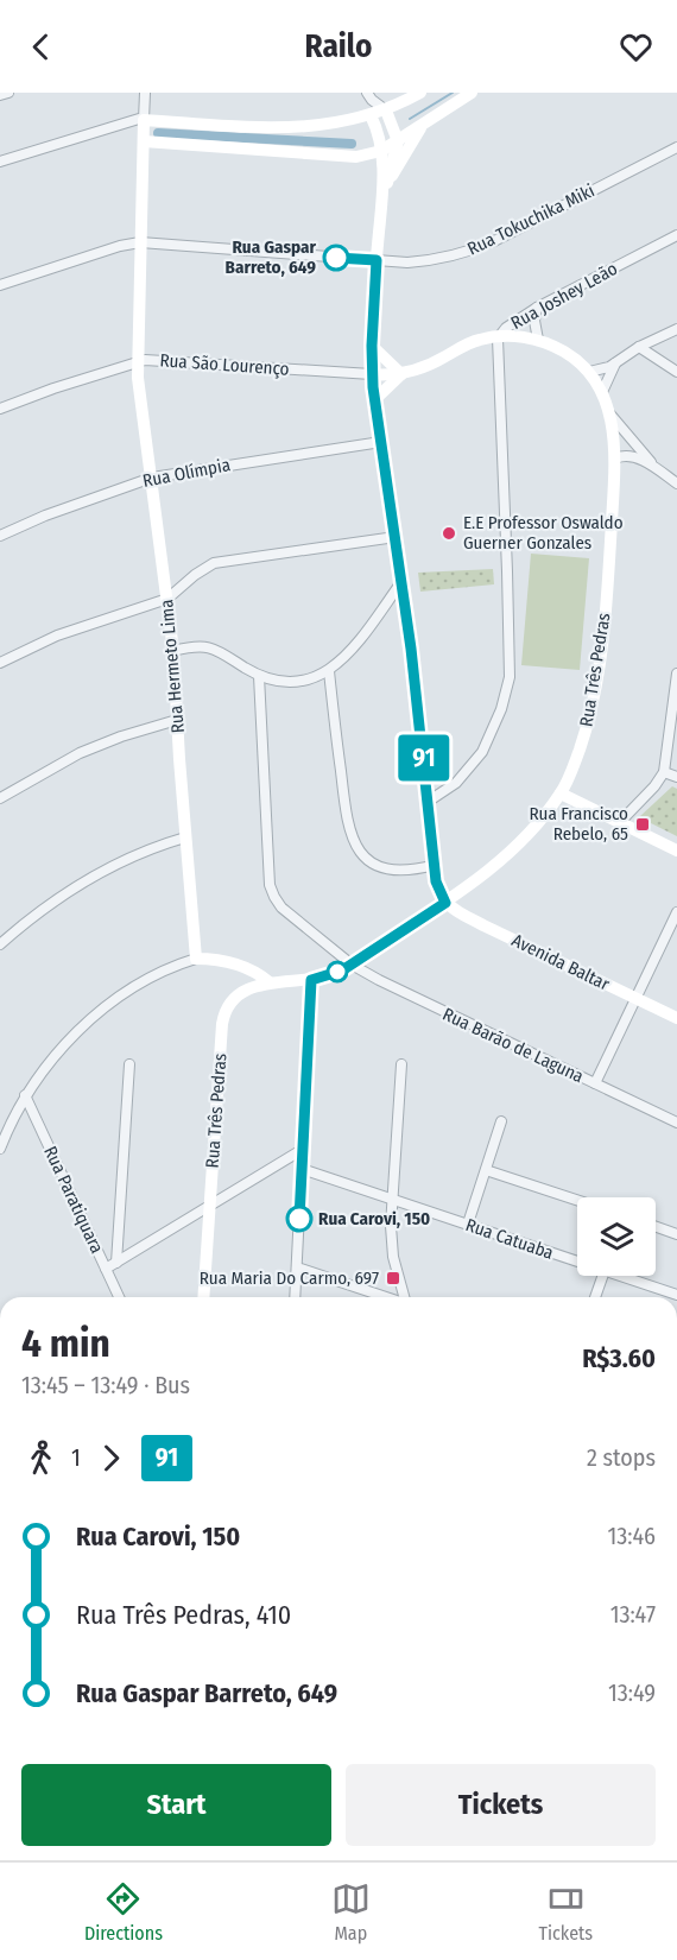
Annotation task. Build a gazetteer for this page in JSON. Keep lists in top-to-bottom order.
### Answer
{
  "streets": {
    "street": [
      "Rua Tokuchika Miki",
      "Rua Joshey Leão",
      "Rua São Lourenço",
      "Rua Olímpia",
      "Rua Hermeto Lima",
      "Rua Três Pedras",
      "Avenida Baltar",
      "Rua Barão de Laguna",
      "Rua Paratiquara",
      "Rua Catuaba"
    ]
  },
  "crossings": [
    ["Rua Tokuchika Miki", "Rua Hermeto Lima"],
    ["Rua Joshey Leão", "Rua São Lourenço"],
    ["Rua Joshey Leão", "Rua Três Pedras"],
    ["Rua São Lourenço", "Rua Hermeto Lima"],
    ["Rua Olímpia", "Rua Hermeto Lima"],
    ["Rua Três Pedras", "Avenida Baltar"],
    ["Rua Três Pedras", "Rua Barão de Laguna"]
  ],
  "places": {
    "other": ["Rua Gaspar Barreto, 649", "E.E Professor Oswaldo Guerner Gonzales", "Rua Carovi, 150"],
    "transit": ["Rua Francisco Rebelo, 65", "Rua Maria Do Carmo, 697"]
  },
  "lines": ["bus line 91"],
  "page": {
    "header": "Railo",
    "on_map": "91",
    "heading": ["4 min", "13:45 – 13:49 · Bus", "R$3.60"],
    "legs": ["1", "91", "2 stops"],
    "list": [
      {
        "name": "Rua Carovi, 150",
        "value": "13:46"
      },
      {
        "name": "Rua Três Pedras, 410",
        "value": "13:47"
      },
      {
        "name": "Rua Gaspar Barreto, 649",
        "value": "13:49"
      }
    ],
    "buttons": ["Start", "Tickets"],
    "tabs": ["Directions", "Map", "Tickets"]
  }
}
